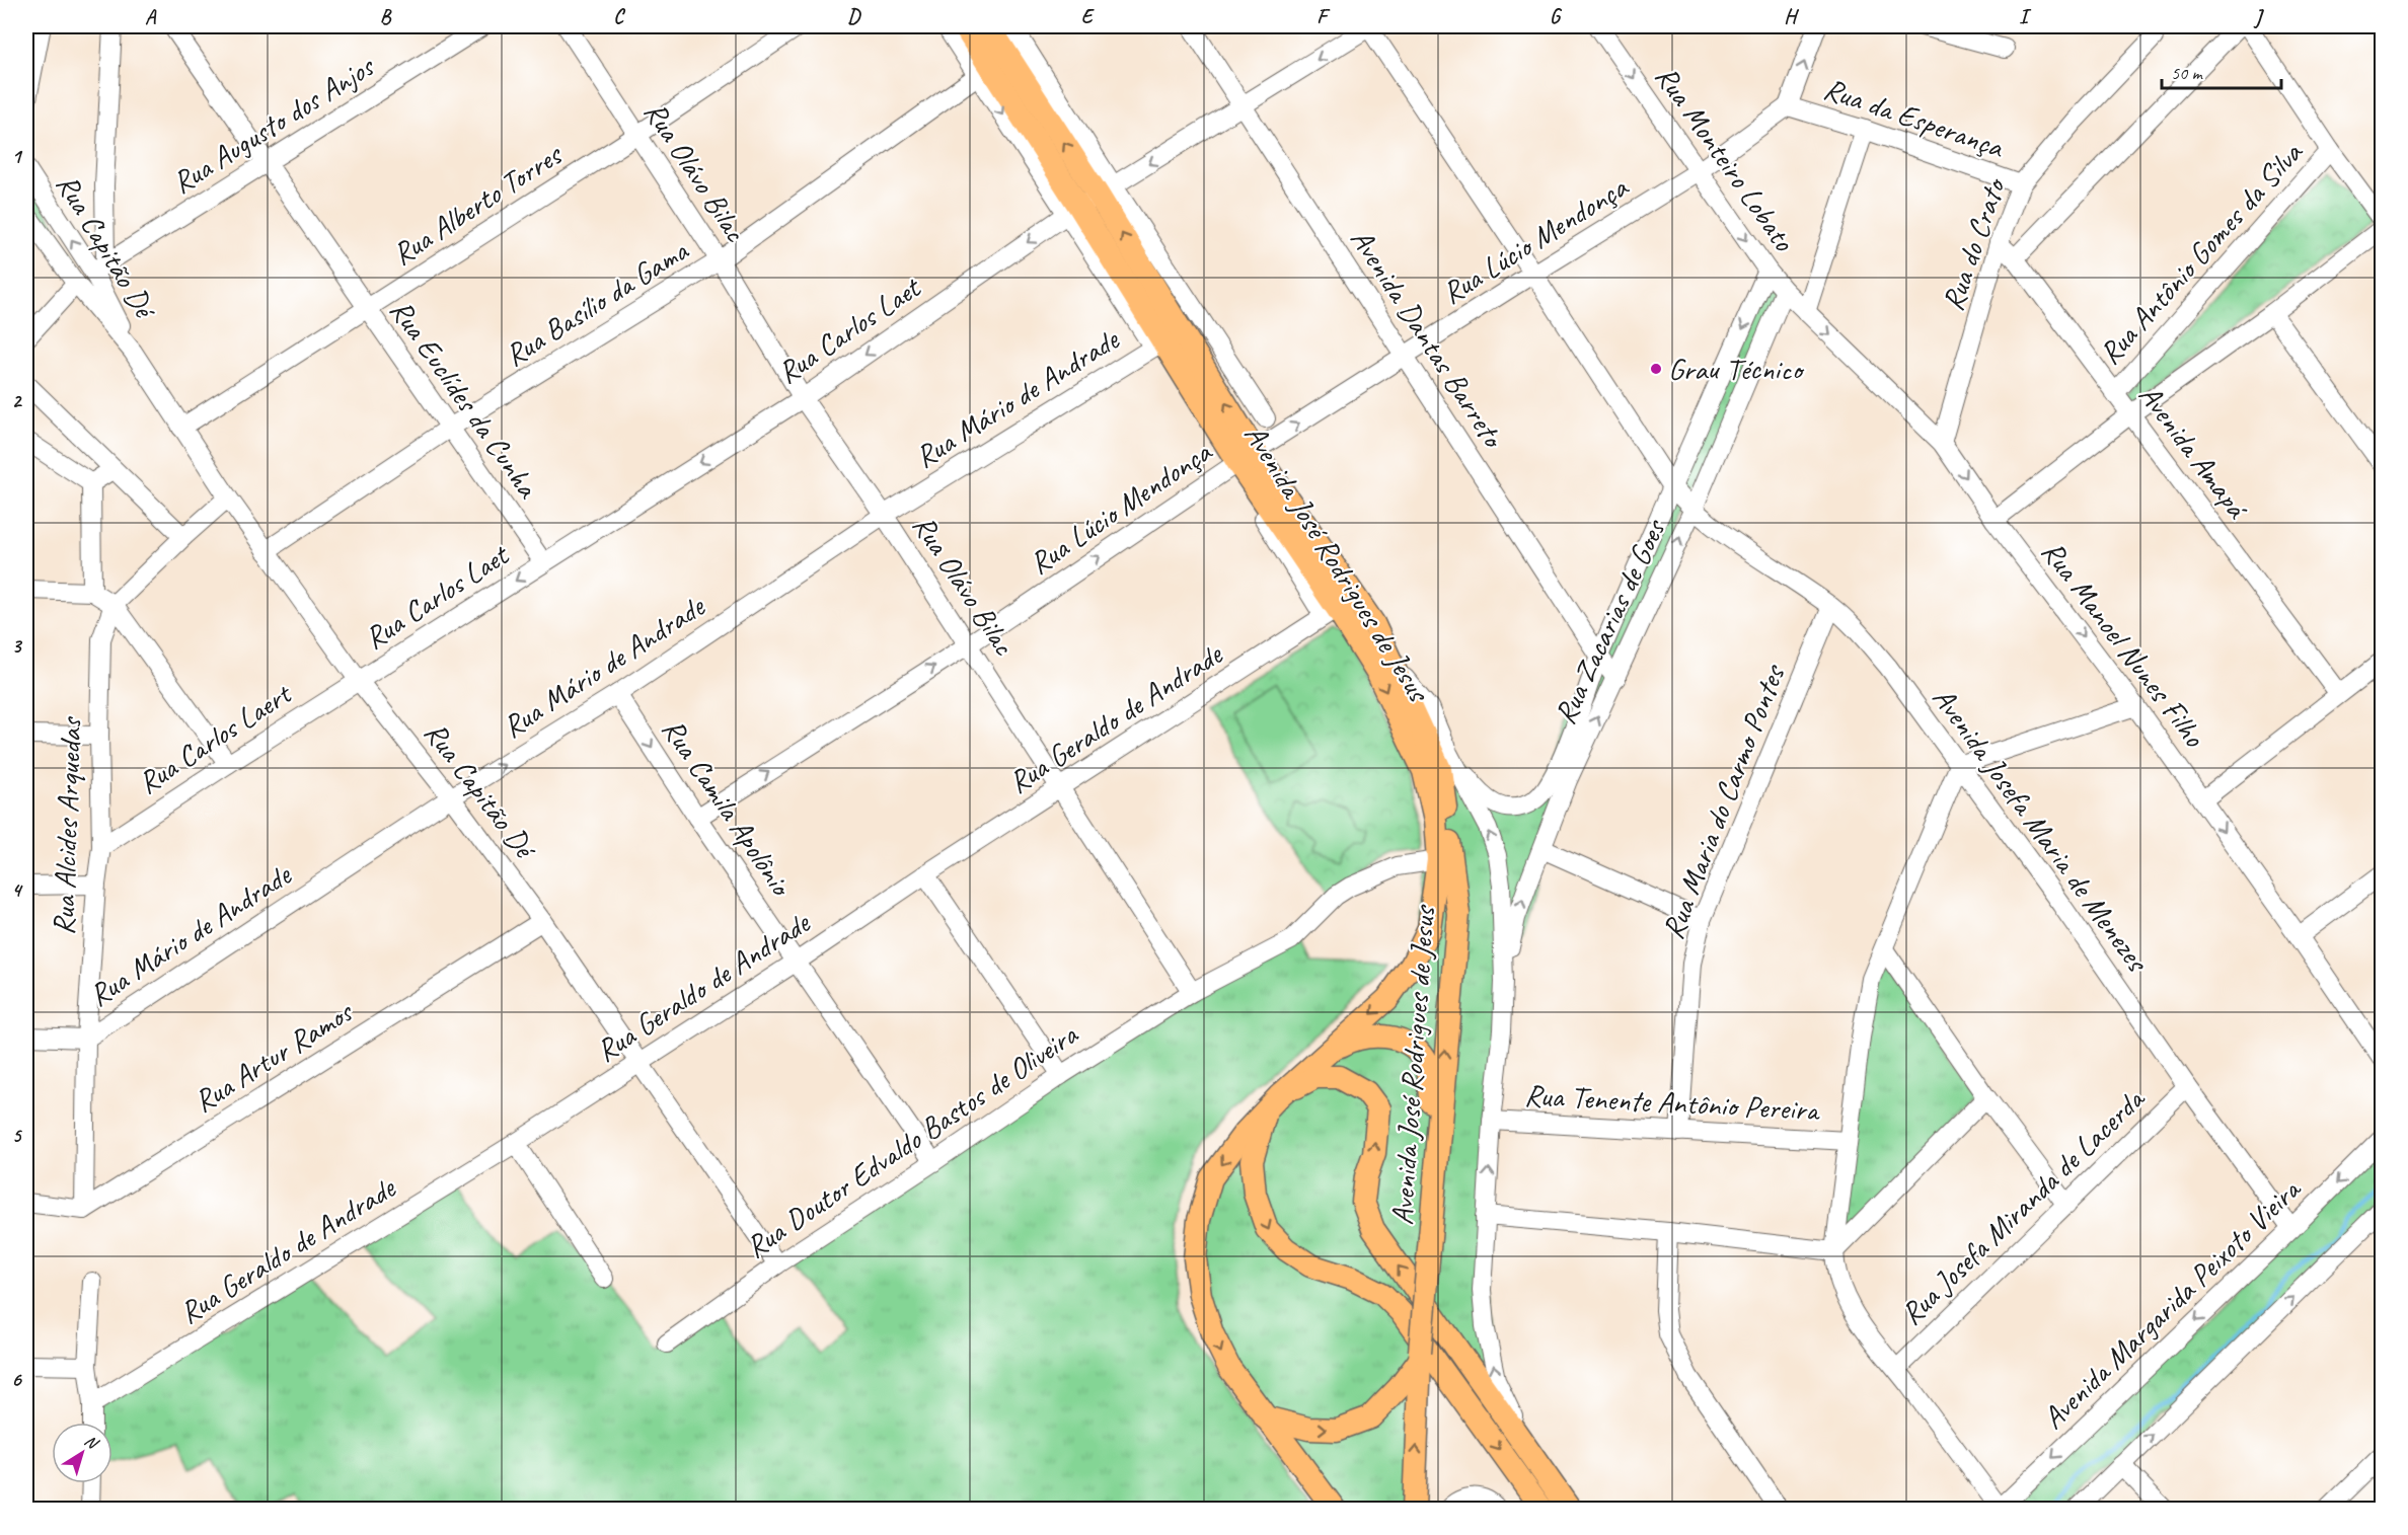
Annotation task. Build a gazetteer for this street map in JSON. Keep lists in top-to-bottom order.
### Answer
{
  "streets": {
    "main road": ["Avenida José Rodrigues de Jesus"],
    "street": [
      "Rua da Esperança",
      "Rua Augusto dos Anjos",
      "Rua Monteiro Lobato",
      "Rua Olávo Bilac",
      "Rua Alberto Torres",
      "Rua Lúcio Mendonça",
      "Rua Capitão Dé",
      "Rua do Crato",
      "Rua Antônio Gomes da Silva",
      "Rua Basílio da Gama",
      "Rua Carlos Laet",
      "Avenida Dantas Barreto",
      "Rua Euclídes da Cunha",
      "Rua Mário de Andrade",
      "Avenida Amapá",
      "Rua Zacarias de Goes",
      "Rua Manoel Nunes Filho",
      "Rua Geraldo de Andrade",
      "Rua Carlos Laert",
      "Rua Maria do Carmo Pontes",
      "Rua Camila Apolônio",
      "Rua Alcides Arquedas",
      "Avenida Josefa Maria de Menezes",
      "Rua Artur Ramos",
      "Rua Tenente Antônio Pereira",
      "Rua Doutor Edvaldo Bastos de Oliveira",
      "Rua Josefa Miranda de Lacerda",
      "Avenida Margarida Peixoto Vieira"
    ]
  },
  "crossings": [
    ["Rua da Esperança", "Rua Lúcio Mendonça"],
    ["Rua da Esperança", "Rua do Crato"],
    ["Rua Augusto dos Anjos", "Rua Capitão Dé"],
    ["Rua Augusto dos Anjos", "Rua Euclídes da Cunha"],
    ["Rua Monteiro Lobato", "Rua Lúcio Mendonça"],
    ["Rua Monteiro Lobato", "Rua Zacarias de Goes"],
    ["Rua Monteiro Lobato", "Rua Manoel Nunes Filho"],
    ["Rua Olávo Bilac", "Rua Alberto Torres"],
    ["Rua Olávo Bilac", "Rua Lúcio Mendonça"],
    ["Rua Olávo Bilac", "Rua Basílio da Gama"],
    ["Rua Olávo Bilac", "Rua Carlos Laet"],
    ["Rua Olávo Bilac", "Rua Mário de Andrade"],
    ["Rua Olávo Bilac", "Rua Geraldo de Andrade"],
    ["Rua Olávo Bilac", "Rua Doutor Edvaldo Bastos de Oliveira"],
    ["Rua Alberto Torres", "Rua Capitão Dé"],
    ["Rua Alberto Torres", "Rua Euclídes da Cunha"],
    ["Rua Lúcio Mendonça", "Avenida Dantas Barreto"],
    ["Rua Lúcio Mendonça", "Avenida José Rodrigues de Jesus"],
    ["Rua Lúcio Mendonça", "Rua Camila Apolônio"],
    ["Rua Lúcio Mendonça", "Avenida Josefa Maria de Menezes"],
    ["Rua Capitão Dé", "Rua Basílio da Gama"],
    ["Rua Capitão Dé", "Rua Carlos Laet"],
    ["Rua Capitão Dé", "Rua Mário de Andrade"],
    ["Rua Capitão Dé", "Rua Geraldo de Andrade"],
    ["Rua Capitão Dé", "Rua Carlos Laert"],
    ["Rua Capitão Dé", "Rua Alcides Arquedas"],
    ["Rua Capitão Dé", "Rua Artur Ramos"],
    ["Rua Capitão Dé", "Rua Doutor Edvaldo Bastos de Oliveira"],
    ["Rua do Crato", "Avenida Amapá"],
    ["Rua do Crato", "Rua Manoel Nunes Filho"],
    ["Rua Antônio Gomes da Silva", "Avenida Amapá"],
    ["Rua Basílio da Gama", "Rua Euclídes da Cunha"],
    ["Rua Basílio da Gama", "Avenida José Rodrigues de Jesus"],
    ["Rua Carlos Laet", "Avenida Dantas Barreto"],
    ["Rua Carlos Laet", "Rua Euclídes da Cunha"],
    ["Rua Carlos Laet", "Avenida José Rodrigues de Jesus"],
    ["Rua Carlos Laet", "Rua Carlos Laert"],
    ["Rua Carlos Laet", "Avenida Josefa Maria de Menezes"],
    ["Avenida Dantas Barreto", "Rua Zacarias de Goes"],
    ["Rua Mário de Andrade", "Avenida José Rodrigues de Jesus"],
    ["Rua Mário de Andrade", "Rua Camila Apolônio"],
    ["Rua Mário de Andrade", "Rua Alcides Arquedas"],
    ["Avenida José Rodrigues de Jesus", "Rua Geraldo de Andrade"],
    ["Avenida José Rodrigues de Jesus", "Rua Doutor Edvaldo Bastos de Oliveira"],
    ["Rua Zacarias de Goes", "Rua Manoel Nunes Filho"],
    ["Rua Zacarias de Goes", "Avenida Josefa Maria de Menezes"],
    ["Rua Geraldo de Andrade", "Rua Camila Apolônio"],
    ["Rua Carlos Laert", "Rua Alcides Arquedas"],
    ["Rua Maria do Carmo Pontes", "Avenida Josefa Maria de Menezes"],
    ["Rua Maria do Carmo Pontes", "Rua Tenente Antônio Pereira"],
    ["Rua Camila Apolônio", "Rua Doutor Edvaldo Bastos de Oliveira"],
    ["Rua Alcides Arquedas", "Rua Artur Ramos"],
    ["Avenida Josefa Maria de Menezes", "Rua Josefa Miranda de Lacerda"],
    ["Avenida Josefa Maria de Menezes", "Avenida Margarida Peixoto Vieira"]
  ],
  "one_way": [
    "Rua Monteiro Lobato",
    "Rua Lúcio Mendonça",
    "Rua Carlos Laet",
    "Rua Manoel Nunes Filho"
  ],
  "places": ["Grau Técnico"],
  "scale_bar": "50 m",
  "north": "top right",
  "grid": {
    "columns": [
      "A",
      "B",
      "C",
      "D",
      "E",
      "F",
      "G",
      "H",
      "I",
      "J"
    ],
    "rows": [
      "1",
      "2",
      "3",
      "4",
      "5",
      "6"
    ]
  }
}
